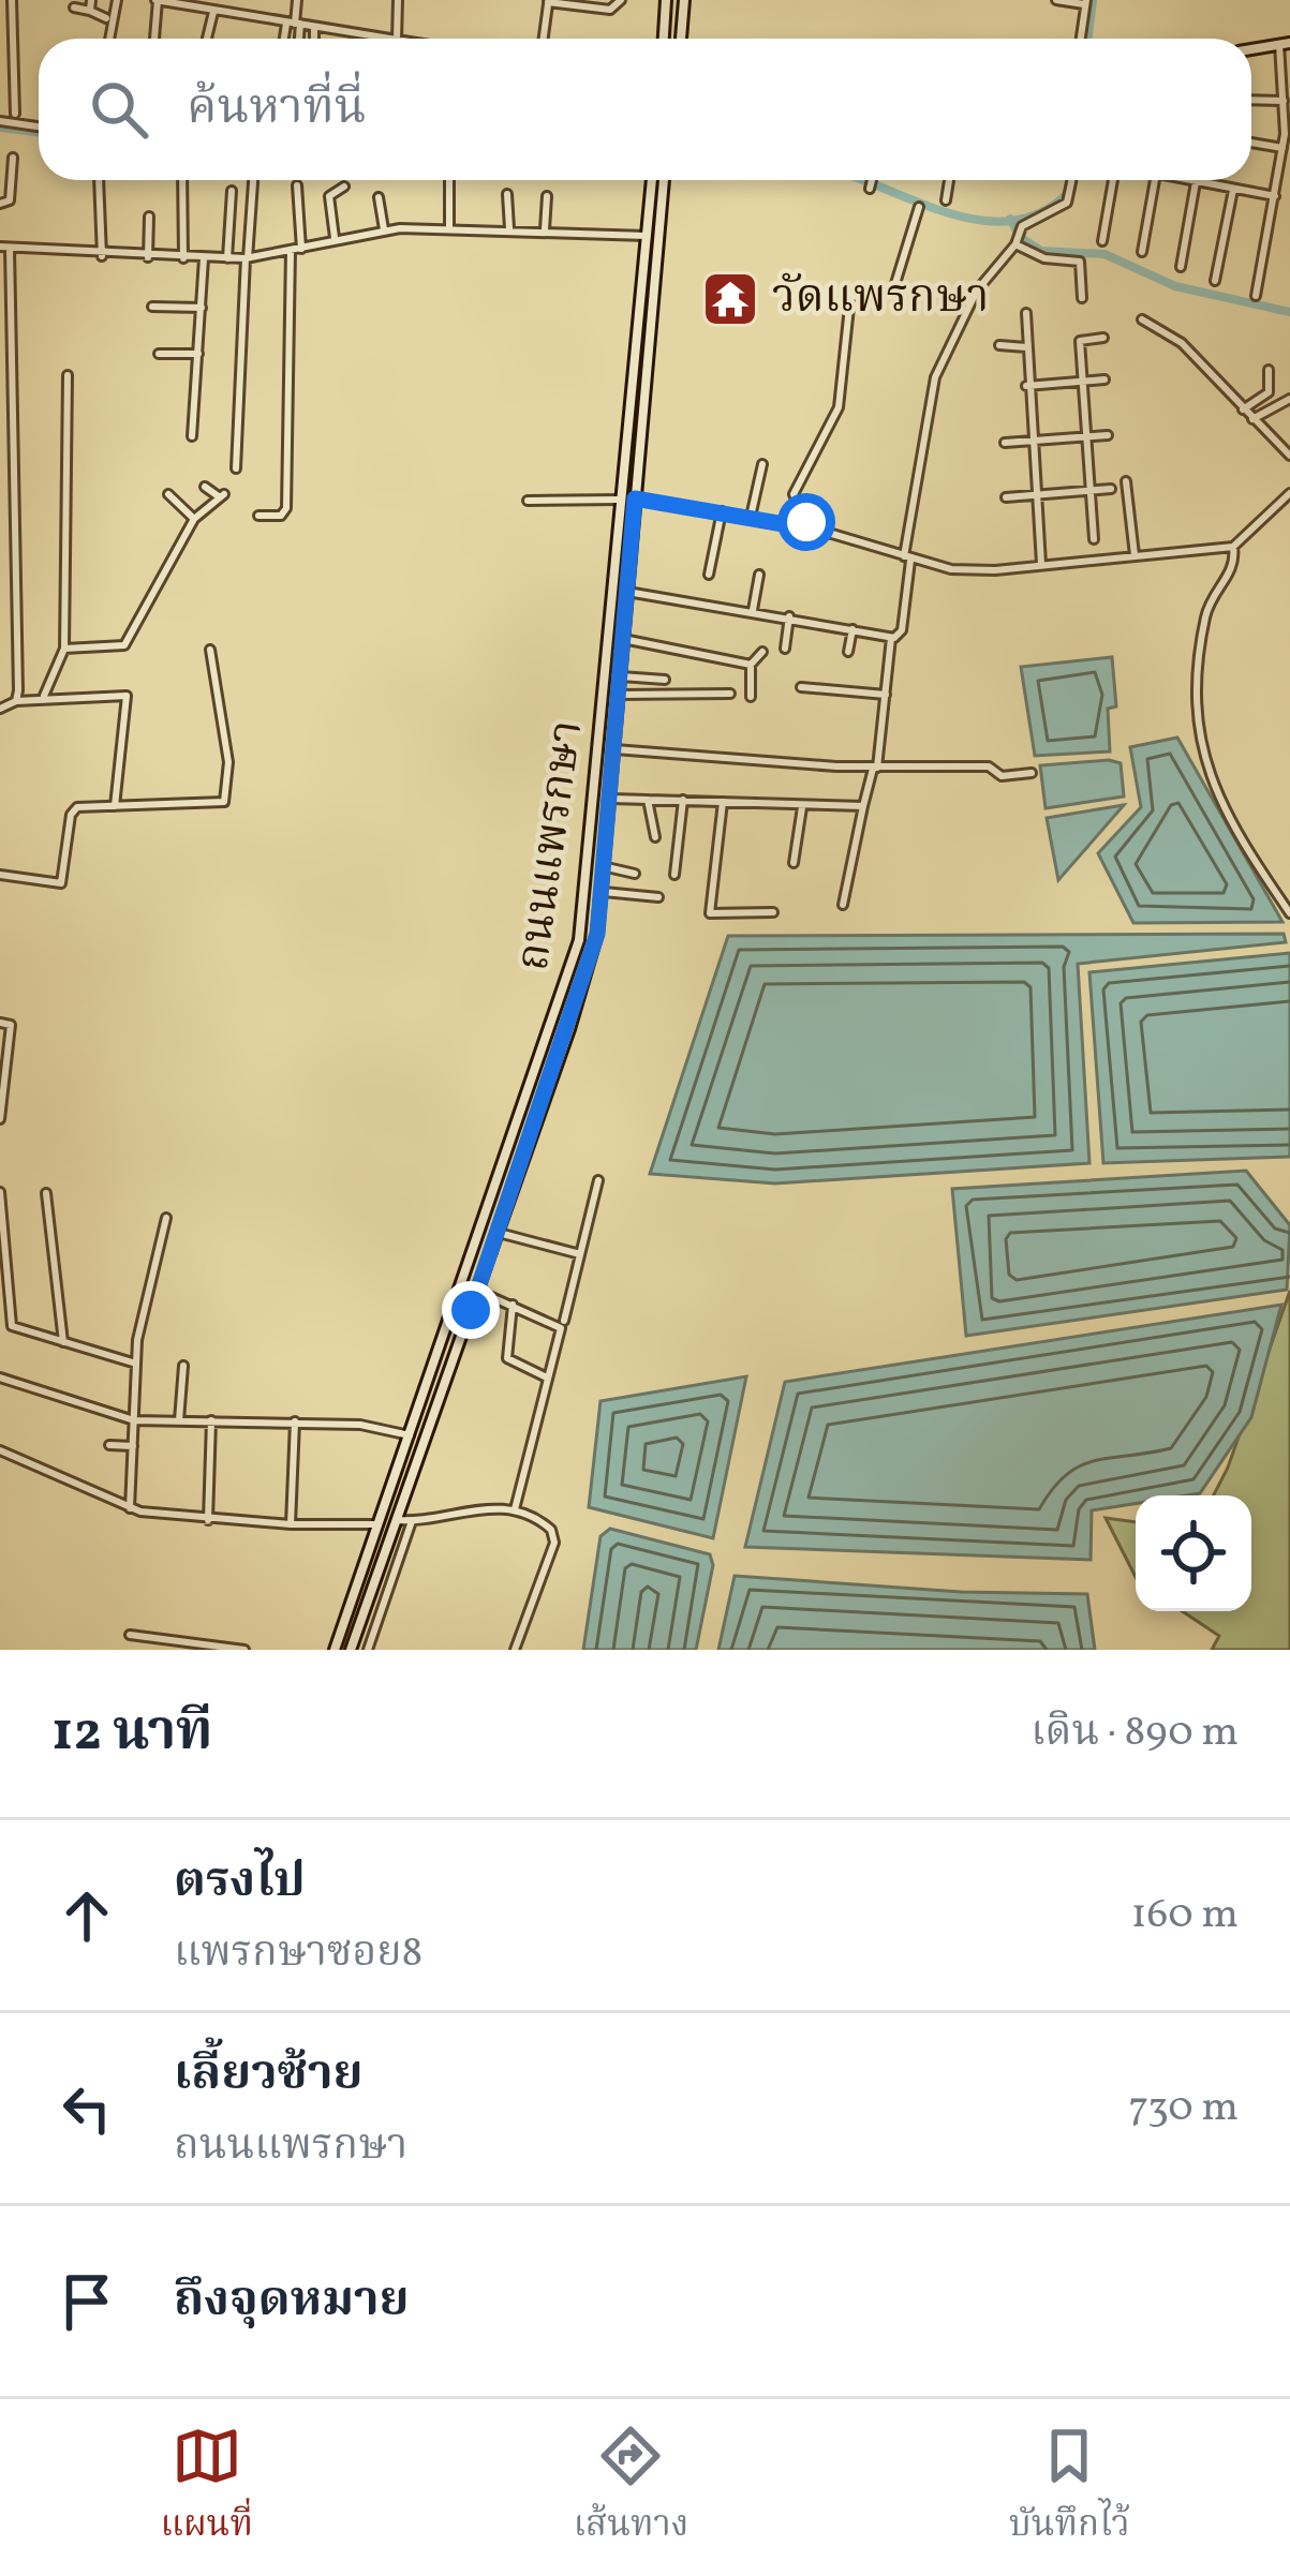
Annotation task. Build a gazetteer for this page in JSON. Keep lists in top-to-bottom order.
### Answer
{
  "streets": {
    "main road": ["ถนนแพรกษา"]
  },
  "places": {
    "temple": ["วัดแพรกษา"]
  },
  "page": {
    "search": "ค้นหาที่นี่",
    "heading": ["12 นาที", "เดิน · 890 m"],
    "list": [
      ["ตรงไป", "แพรกษาซอย8", "160 m"],
      ["เลี้ยวซ้าย", "ถนนแพรกษา", "730 m"],
      "ถึงจุดหมาย"
    ],
    "nav": ["แผนที่", "เส้นทาง", "บันทึกไว้"]
  }
}
